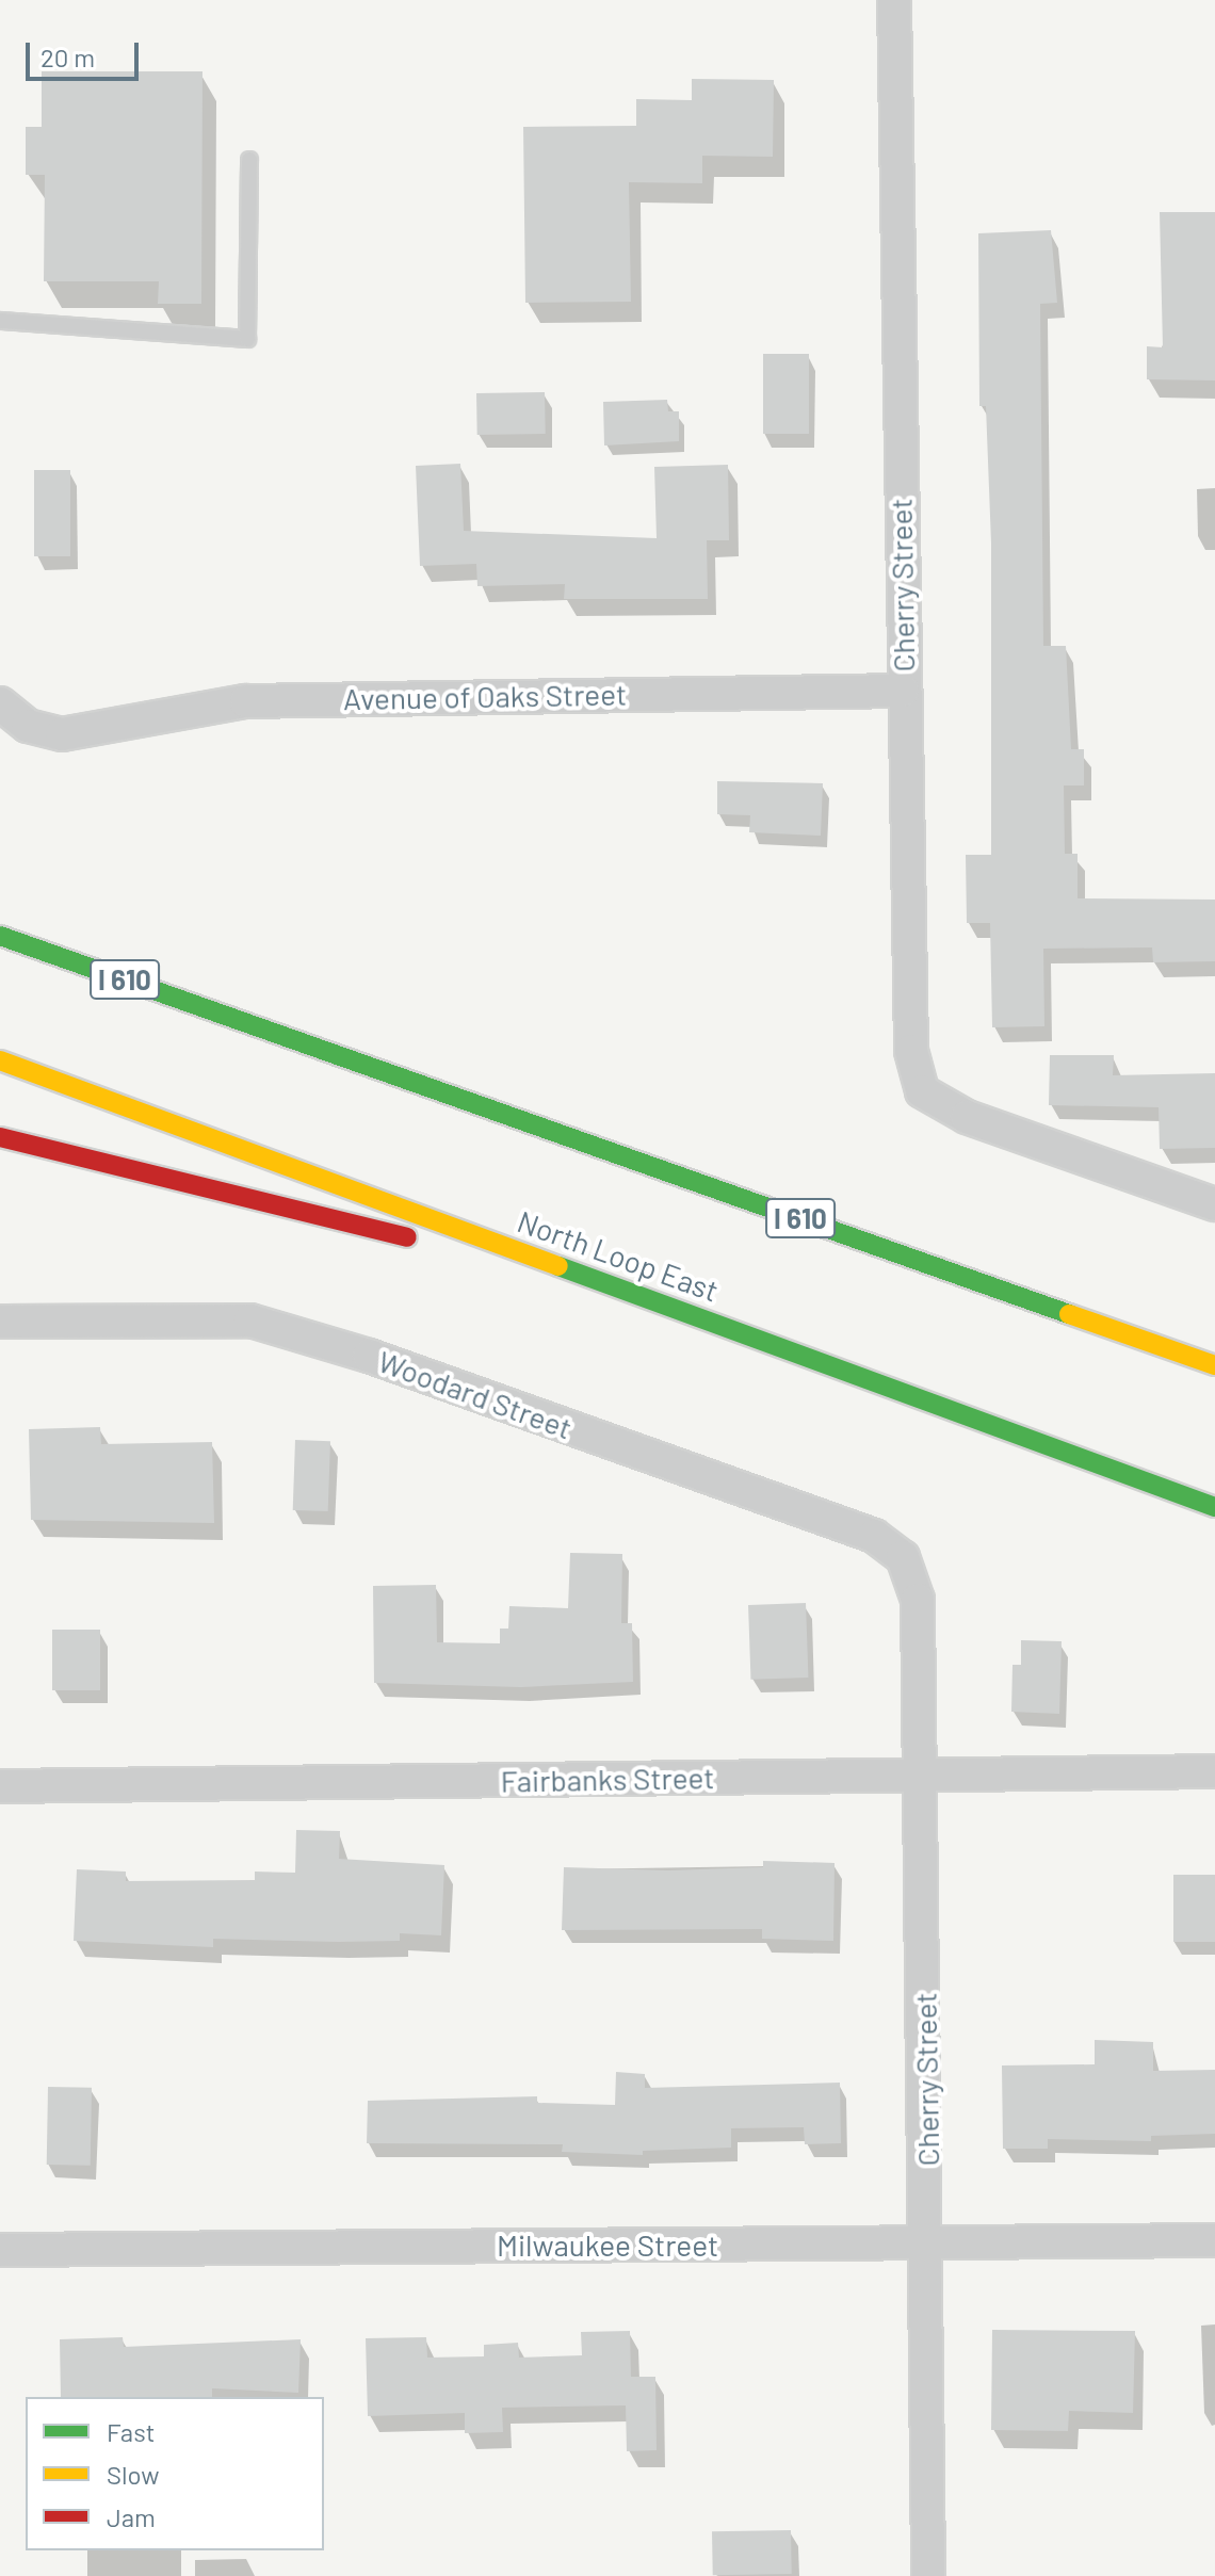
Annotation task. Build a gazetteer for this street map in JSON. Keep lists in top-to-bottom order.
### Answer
{
  "streets": {
    "highway": ["I 610", "North Loop East"],
    "street": [
      "Cherry Street",
      "Avenue of Oaks Street",
      "Woodard Street",
      "Fairbanks Street",
      "Milwaukee Street"
    ]
  },
  "crossings": [
    ["Cherry Street", "Avenue of Oaks Street"],
    ["Cherry Street", "Woodard Street"],
    ["Cherry Street", "Fairbanks Street"],
    ["Cherry Street", "Milwaukee Street"]
  ],
  "legend": ["Fast", "Slow", "Jam"],
  "scale_bar": "20 m"
}
